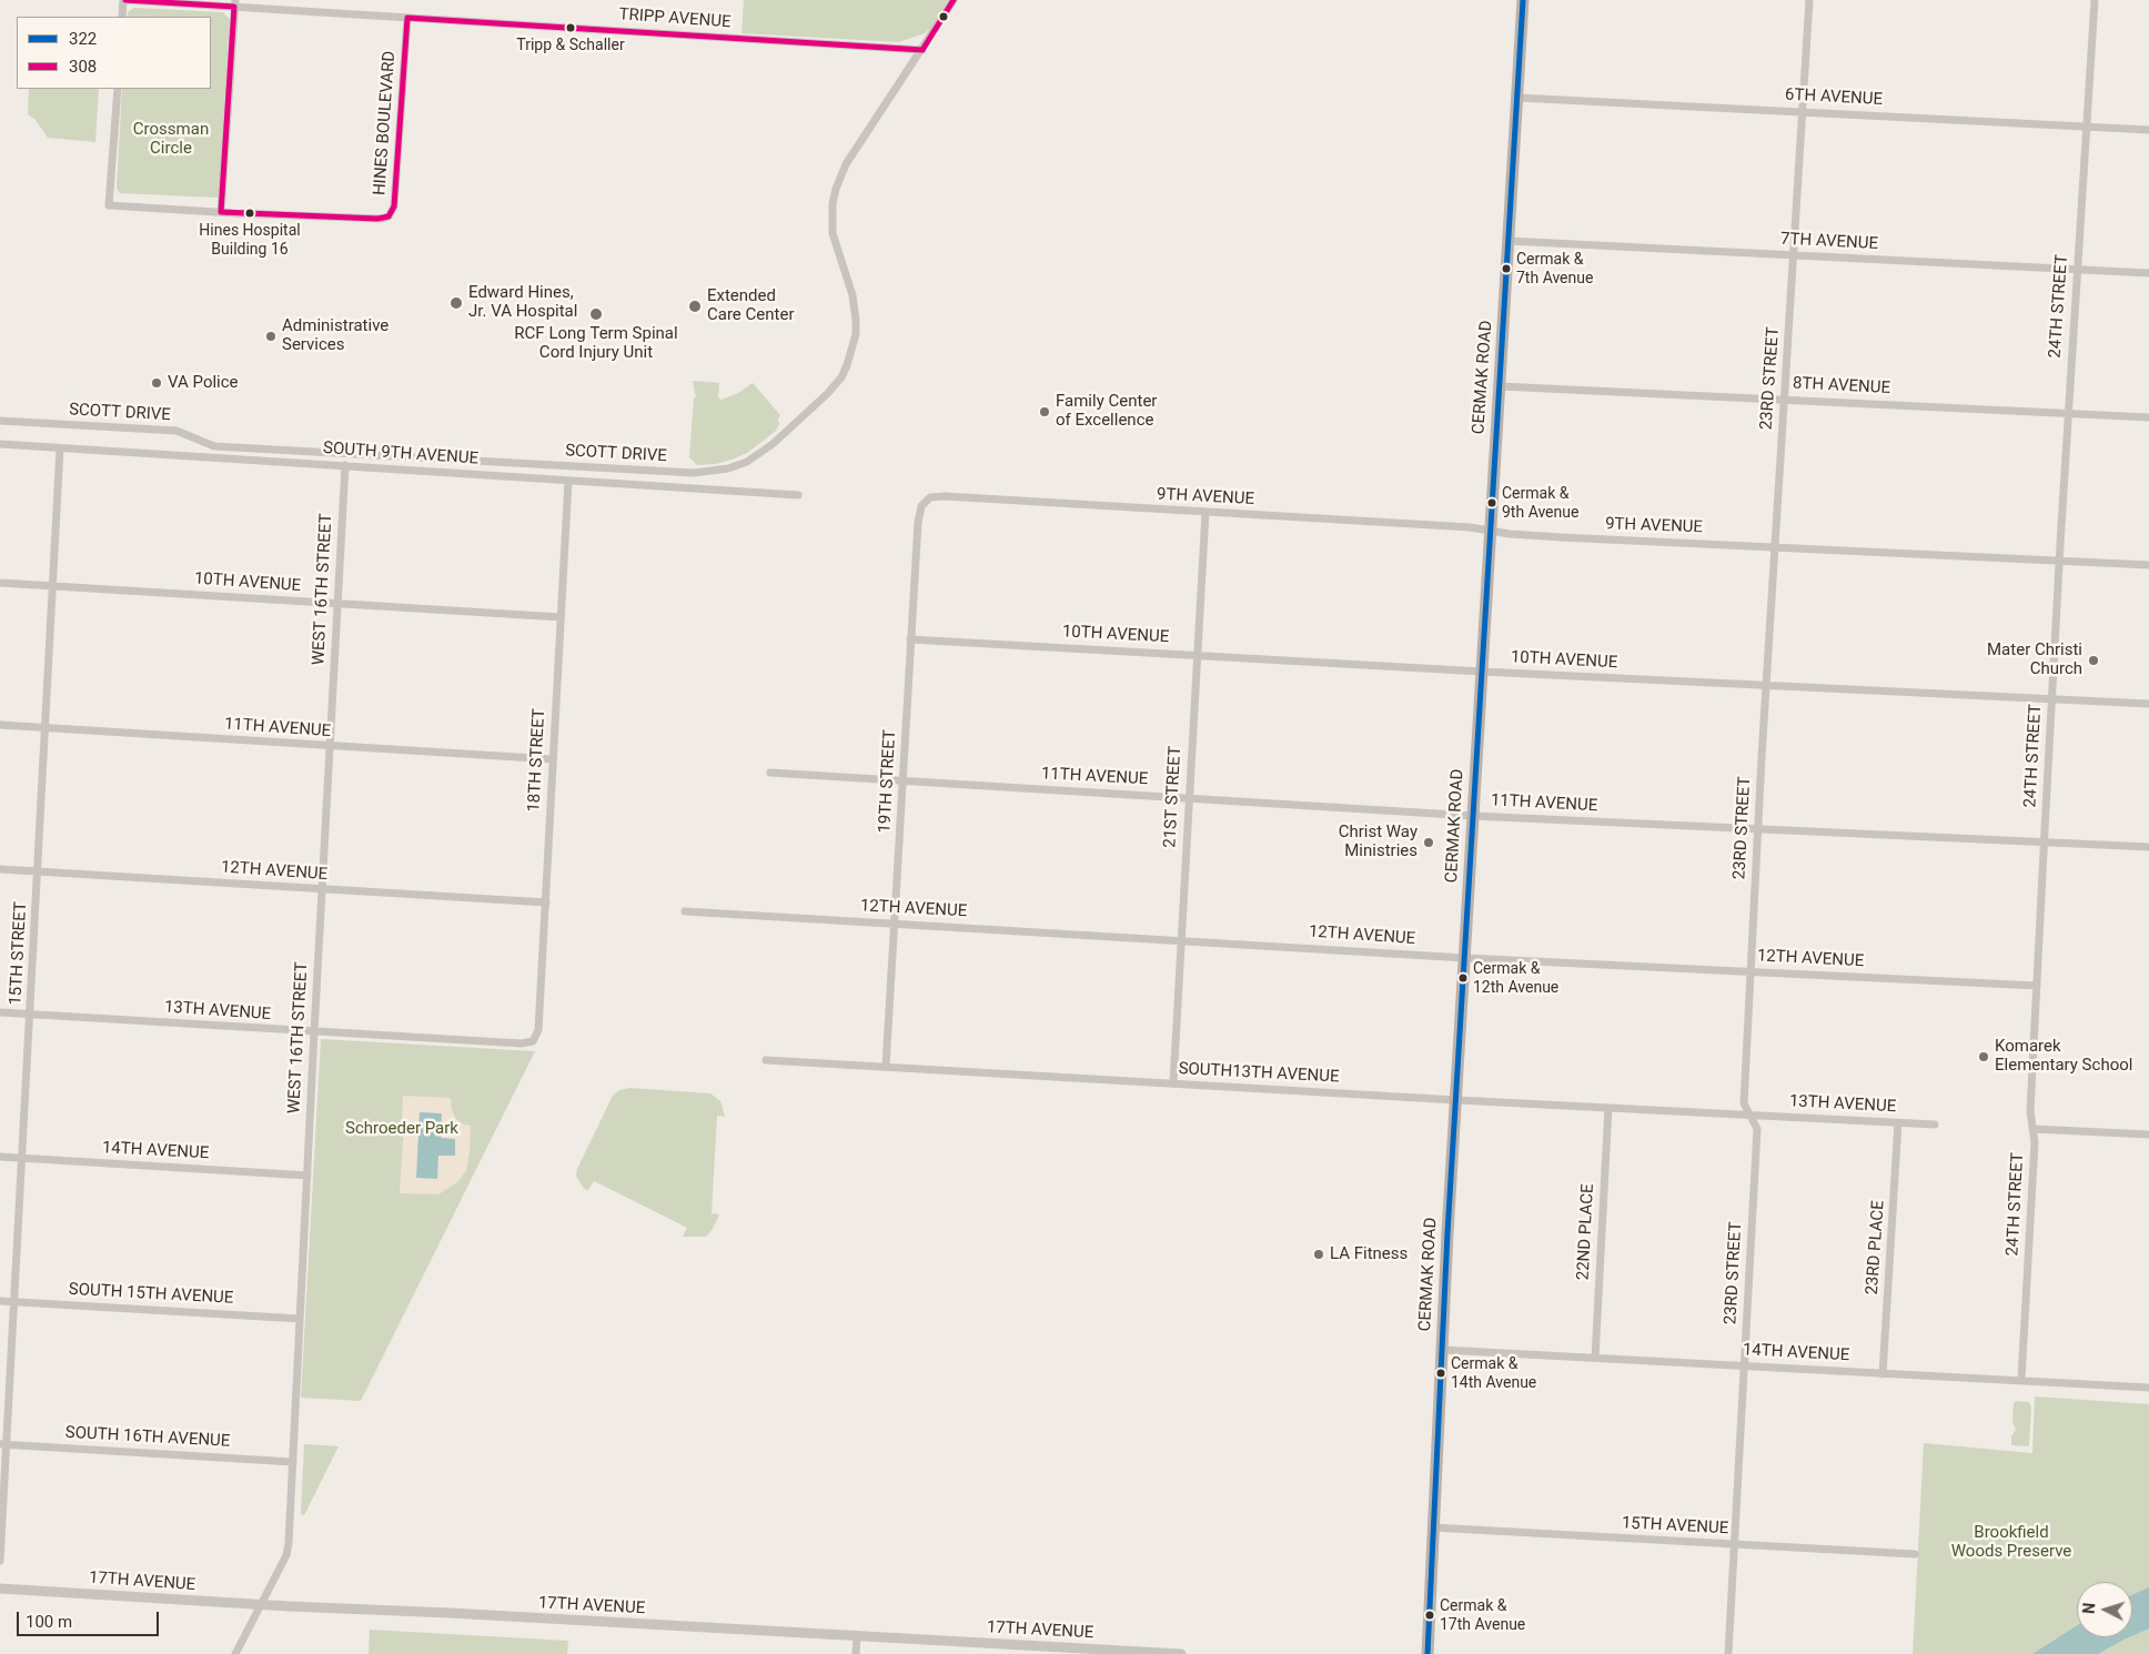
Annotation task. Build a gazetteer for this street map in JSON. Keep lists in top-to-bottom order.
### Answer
{
  "streets": {
    "main road": ["CERMAK ROAD"],
    "street": [
      "TRIPP AVENUE",
      "6TH AVENUE",
      "HINES BOULEVARD",
      "7TH AVENUE",
      "24TH STREET",
      "23RD STREET",
      "8TH AVENUE",
      "SCOTT DRIVE",
      "SOUTH 9TH AVENUE",
      "9TH AVENUE",
      "10TH AVENUE",
      "WEST 16TH STREET",
      "11TH AVENUE",
      "18TH STREET",
      "19TH STREET",
      "21ST STREET",
      "12TH AVENUE",
      "15TH STREET",
      "13TH AVENUE",
      "SOUTH13TH AVENUE",
      "14TH AVENUE",
      "22ND PLACE",
      "23RD PLACE",
      "SOUTH 15TH AVENUE",
      "SOUTH 16TH AVENUE",
      "15TH AVENUE",
      "17TH AVENUE"
    ]
  },
  "crossings": [
    ["TRIPP AVENUE", "HINES BOULEVARD"],
    ["TRIPP AVENUE", "SCOTT DRIVE"],
    ["6TH AVENUE", "24TH STREET"],
    ["6TH AVENUE", "CERMAK ROAD"],
    ["6TH AVENUE", "23RD STREET"],
    ["7TH AVENUE", "24TH STREET"],
    ["7TH AVENUE", "CERMAK ROAD"],
    ["7TH AVENUE", "23RD STREET"],
    ["24TH STREET", "8TH AVENUE"],
    ["24TH STREET", "9TH AVENUE"],
    ["24TH STREET", "10TH AVENUE"],
    ["24TH STREET", "11TH AVENUE"],
    ["24TH STREET", "12TH AVENUE"],
    ["24TH STREET", "14TH AVENUE"],
    ["CERMAK ROAD", "8TH AVENUE"],
    ["CERMAK ROAD", "9TH AVENUE"],
    ["CERMAK ROAD", "10TH AVENUE"],
    ["CERMAK ROAD", "11TH AVENUE"],
    ["CERMAK ROAD", "12TH AVENUE"],
    ["CERMAK ROAD", "SOUTH13TH AVENUE"],
    ["CERMAK ROAD", "14TH AVENUE"],
    ["CERMAK ROAD", "15TH AVENUE"],
    ["23RD STREET", "8TH AVENUE"],
    ["23RD STREET", "9TH AVENUE"],
    ["23RD STREET", "10TH AVENUE"],
    ["23RD STREET", "11TH AVENUE"],
    ["23RD STREET", "12TH AVENUE"],
    ["23RD STREET", "13TH AVENUE"],
    ["23RD STREET", "SOUTH13TH AVENUE"],
    ["23RD STREET", "14TH AVENUE"],
    ["23RD STREET", "15TH AVENUE"],
    ["SOUTH 9TH AVENUE", "WEST 16TH STREET"],
    ["SOUTH 9TH AVENUE", "18TH STREET"],
    ["SOUTH 9TH AVENUE", "15TH STREET"],
    ["9TH AVENUE", "19TH STREET"],
    ["9TH AVENUE", "21ST STREET"],
    ["10TH AVENUE", "WEST 16TH STREET"],
    ["10TH AVENUE", "18TH STREET"],
    ["10TH AVENUE", "19TH STREET"],
    ["10TH AVENUE", "21ST STREET"],
    ["10TH AVENUE", "15TH STREET"],
    ["WEST 16TH STREET", "11TH AVENUE"],
    ["WEST 16TH STREET", "12TH AVENUE"],
    ["WEST 16TH STREET", "13TH AVENUE"],
    ["WEST 16TH STREET", "14TH AVENUE"],
    ["WEST 16TH STREET", "SOUTH 15TH AVENUE"],
    ["WEST 16TH STREET", "SOUTH 16TH AVENUE"],
    ["WEST 16TH STREET", "17TH AVENUE"],
    ["11TH AVENUE", "18TH STREET"],
    ["11TH AVENUE", "19TH STREET"],
    ["11TH AVENUE", "21ST STREET"],
    ["11TH AVENUE", "15TH STREET"],
    ["18TH STREET", "12TH AVENUE"],
    ["18TH STREET", "13TH AVENUE"],
    ["19TH STREET", "12TH AVENUE"],
    ["19TH STREET", "SOUTH13TH AVENUE"],
    ["21ST STREET", "12TH AVENUE"],
    ["21ST STREET", "SOUTH13TH AVENUE"],
    ["12TH AVENUE", "15TH STREET"],
    ["15TH STREET", "13TH AVENUE"],
    ["15TH STREET", "14TH AVENUE"],
    ["15TH STREET", "SOUTH 15TH AVENUE"],
    ["15TH STREET", "SOUTH 16TH AVENUE"],
    ["13TH AVENUE", "SOUTH13TH AVENUE"],
    ["13TH AVENUE", "23RD PLACE"],
    ["SOUTH13TH AVENUE", "22ND PLACE"],
    ["14TH AVENUE", "22ND PLACE"],
    ["14TH AVENUE", "23RD PLACE"]
  ],
  "parks": ["Crossman Circle", "Schroeder Park", "Brookfield Woods Preserve"],
  "places": [
    "Tripp & Schaller",
    "Hines Hospital Building 16",
    "Cermak & 7th Avenue",
    "Edward Hines, Jr. VA Hospital",
    "Extended Care Center",
    "RCF Long Term Spinal Cord Injury Unit",
    "Administrative Services",
    "VA Police",
    "Family Center of Excellence",
    "Cermak & 9th Avenue",
    "Mater Christi Church",
    "Christ Way Ministries",
    "Cermak & 12th Avenue",
    "Komarek Elementary School",
    "LA Fitness",
    "Cermak & 14th Avenue",
    "Cermak & 17th Avenue"
  ],
  "lines": ["transit line 322", "transit line 308"],
  "legend": ["322", "308"],
  "scale_bar": "100 m",
  "north": "left"
}
